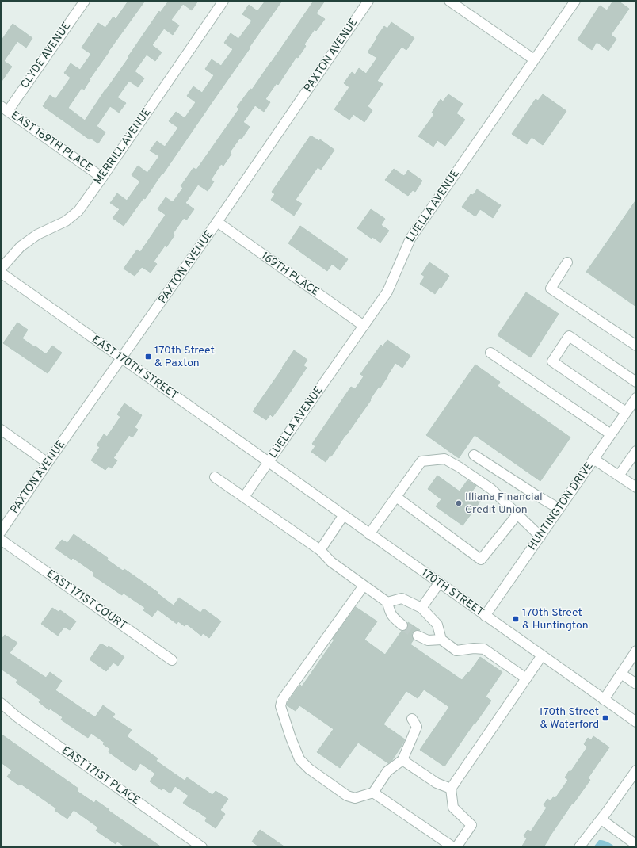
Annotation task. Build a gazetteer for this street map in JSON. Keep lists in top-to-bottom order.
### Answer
{
  "streets": {
    "street": [
      "CLYDE AVENUE",
      "PAXTON AVENUE",
      "EAST 169TH PLACE",
      "MERRILL AVENUE",
      "LUELLA AVENUE",
      "169TH PLACE",
      "EAST 170TH STREET",
      "HUNTINGTON DRIVE",
      "170TH STREET",
      "EAST 171ST COURT",
      "EAST 171ST PLACE"
    ]
  },
  "crossings": [
    ["CLYDE AVENUE", "EAST 169TH PLACE"],
    ["PAXTON AVENUE", "169TH PLACE"],
    ["PAXTON AVENUE", "EAST 170TH STREET"],
    ["EAST 169TH PLACE", "MERRILL AVENUE"],
    ["LUELLA AVENUE", "169TH PLACE"],
    ["LUELLA AVENUE", "EAST 170TH STREET"],
    ["LUELLA AVENUE", "170TH STREET"],
    ["EAST 170TH STREET", "170TH STREET"],
    ["HUNTINGTON DRIVE", "170TH STREET"]
  ],
  "places": {
    "transit": ["170th Street & Paxton", "170th Street & Huntington", "170th Street & Waterford"],
    "other": ["Illiana Financial Credit Union"]
  }
}
